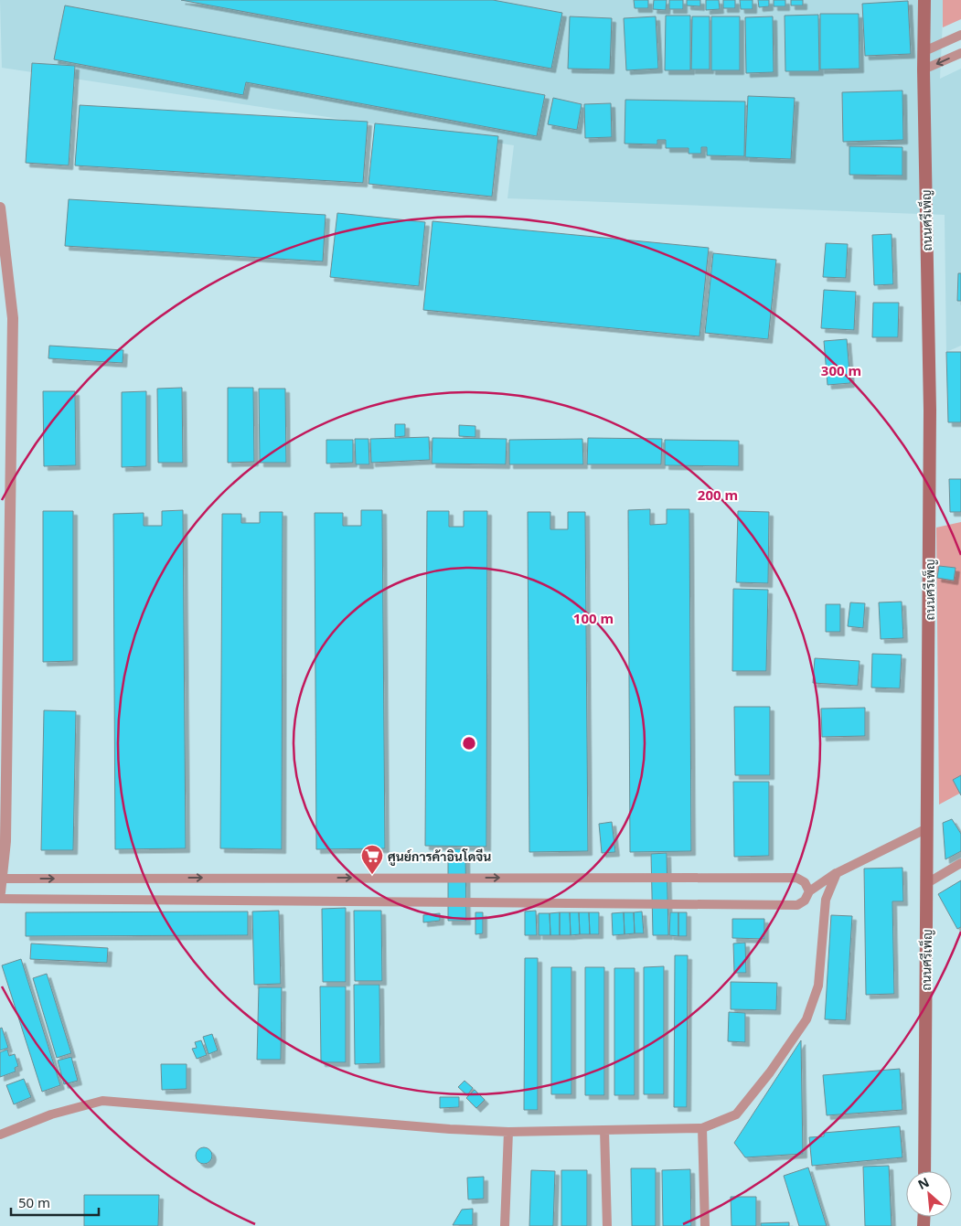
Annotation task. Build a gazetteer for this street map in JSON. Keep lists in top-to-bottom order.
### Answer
{
  "streets": {
    "main road": ["ถนนศรีเพ็ญ"]
  },
  "places": {
    "supermarket": ["ศูนย์การค้าอินโดจีน"]
  },
  "scale_bar": "50 m",
  "north": "top left",
  "rings": ["300 m", "200 m", "100 m"]
}
